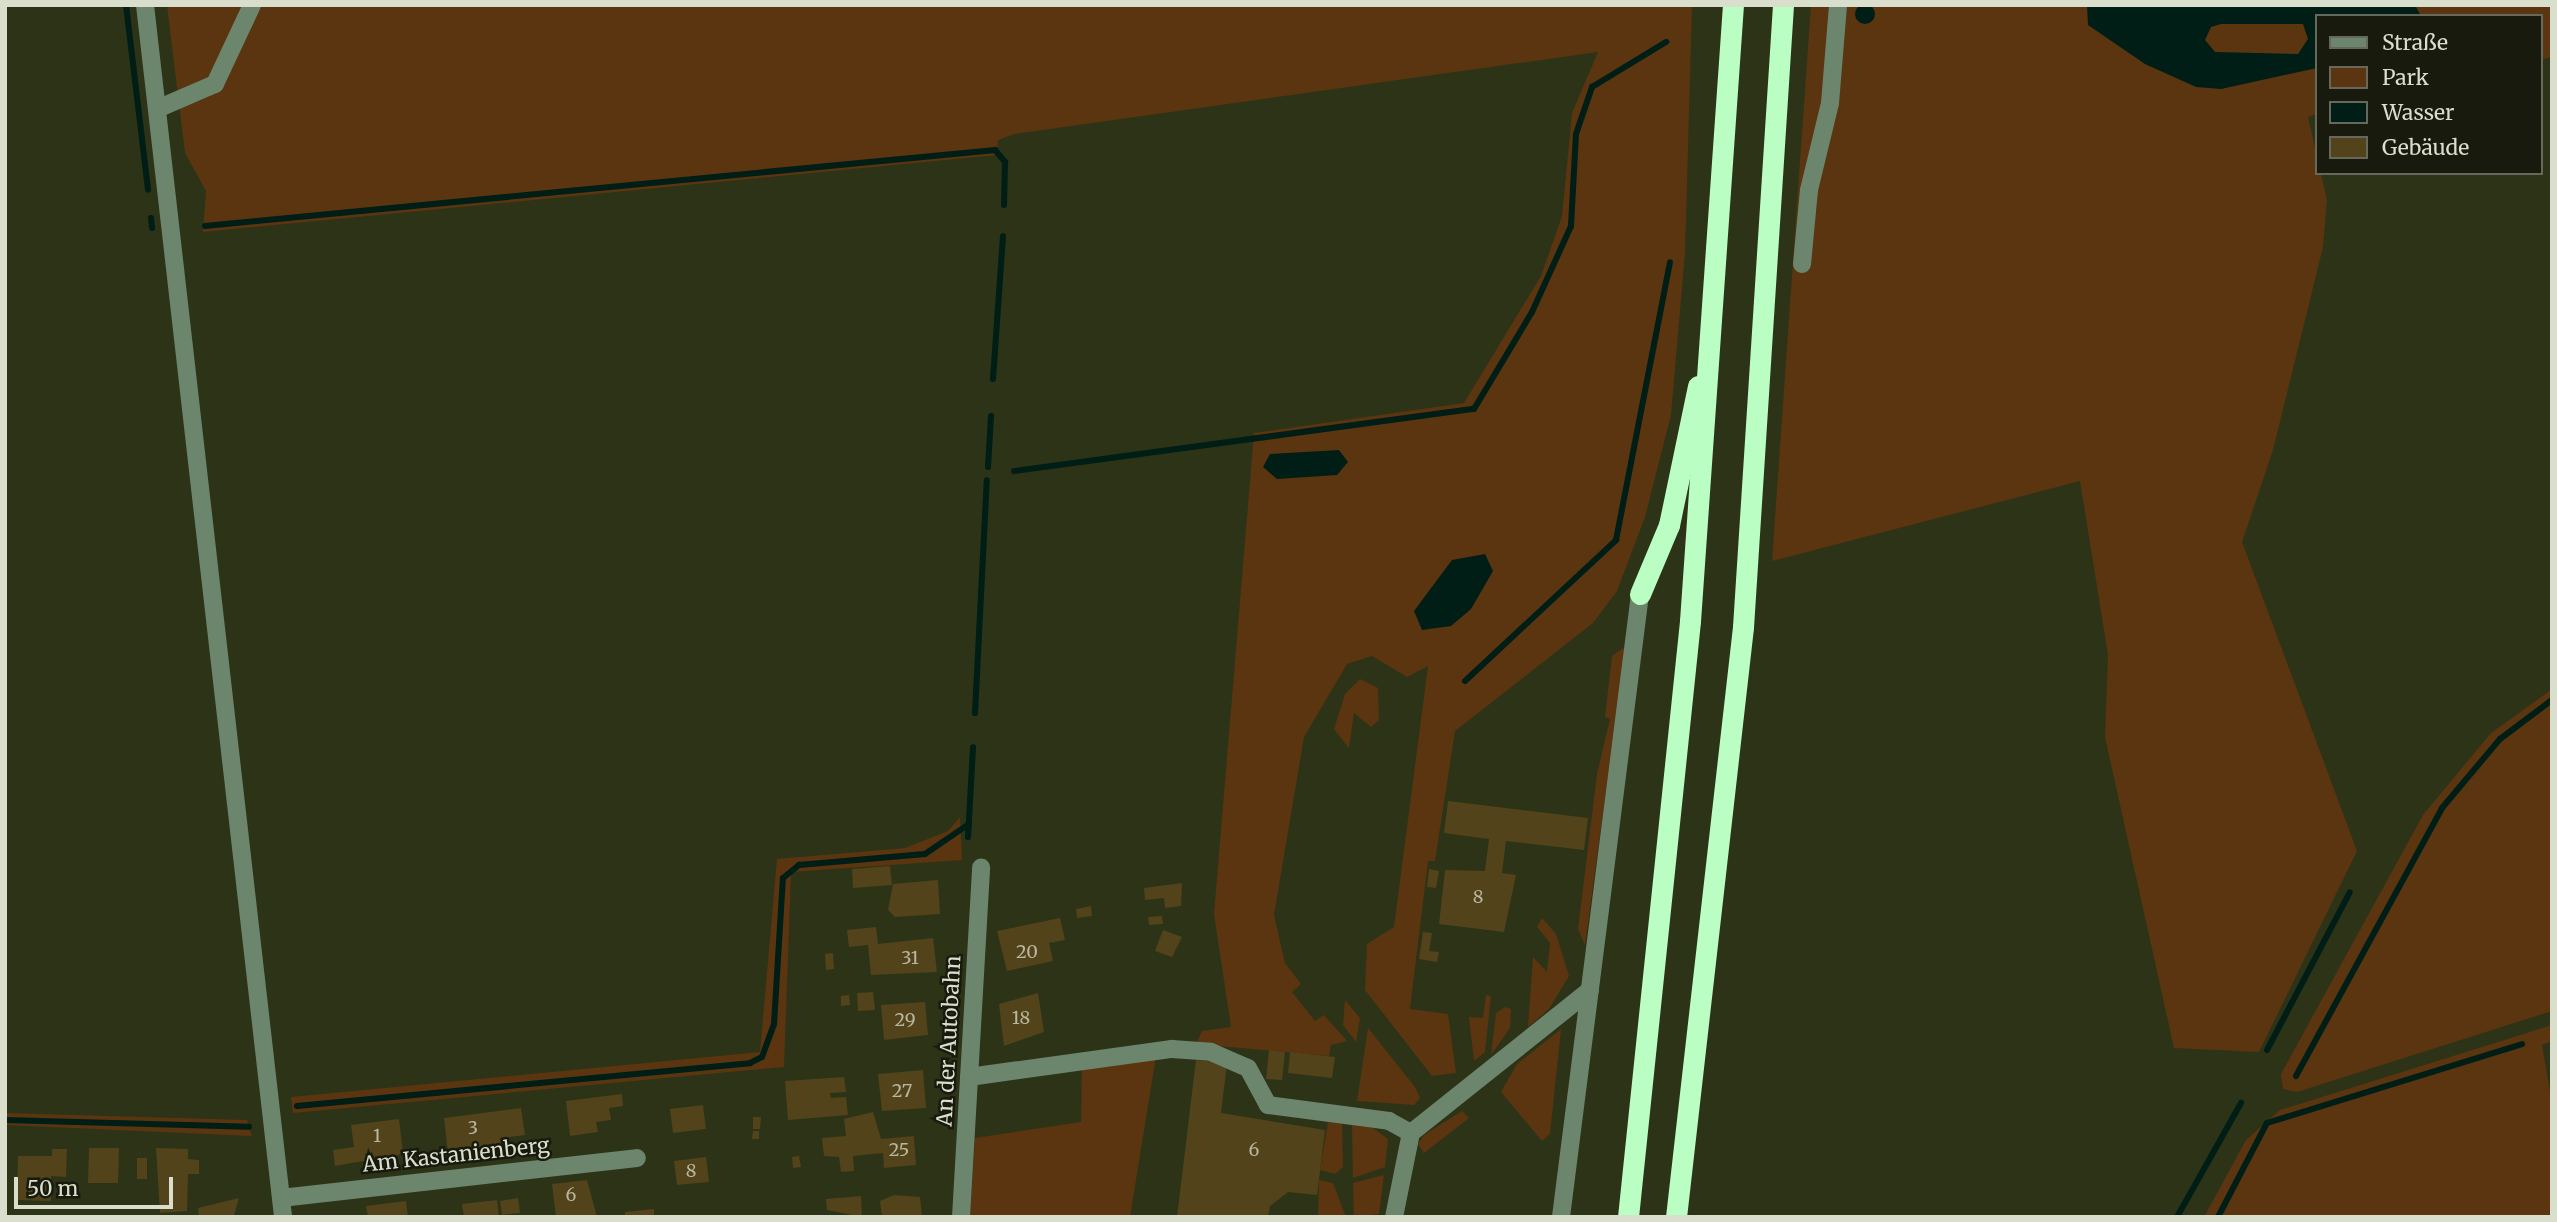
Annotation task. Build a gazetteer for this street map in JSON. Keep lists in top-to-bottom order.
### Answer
{
  "streets": {
    "street": ["An der Autobahn", "Am Kastanienberg"]
  },
  "house_numbers": [
    "8",
    "20",
    "31",
    "18",
    "29",
    "27",
    "3",
    "1",
    "25",
    "6",
    "8",
    "6"
  ],
  "legend": [
    "Straße",
    "Park",
    "Wasser",
    "Gebäude"
  ],
  "scale_bar": "50 m"
}
